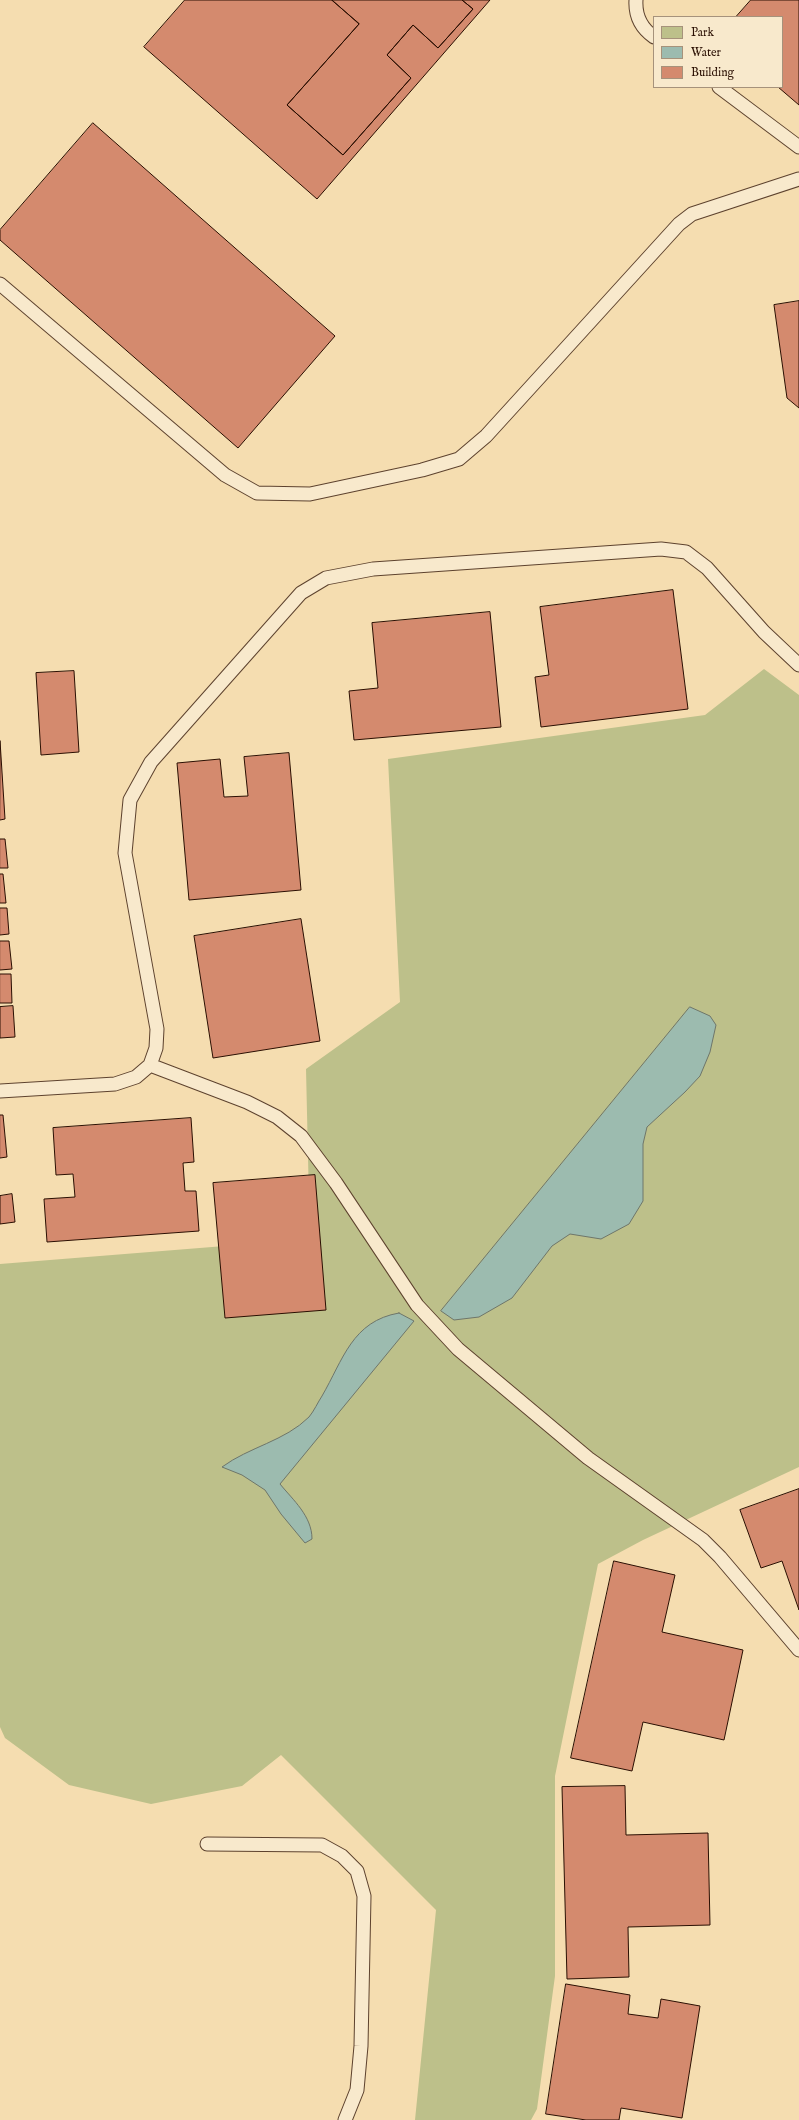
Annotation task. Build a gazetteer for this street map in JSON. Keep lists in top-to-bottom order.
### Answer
{
  "legend": ["Park", "Water", "Building"]
}
